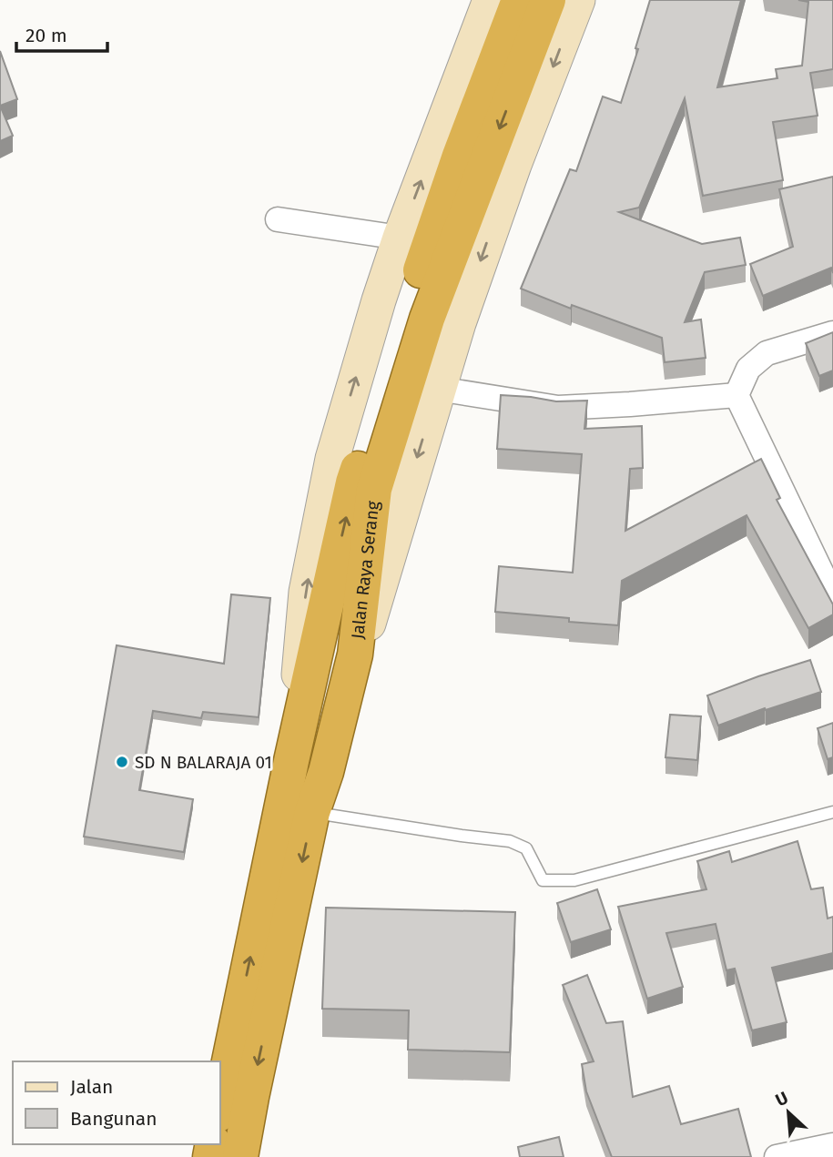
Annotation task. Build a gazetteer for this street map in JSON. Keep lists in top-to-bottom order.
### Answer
{
  "streets": {
    "highway": ["Jalan Raya Serang"]
  },
  "places": ["SD N BALARAJA 01"],
  "legend": ["Jalan", "Bangunan"],
  "scale_bar": "20 m",
  "north": "top left"
}
